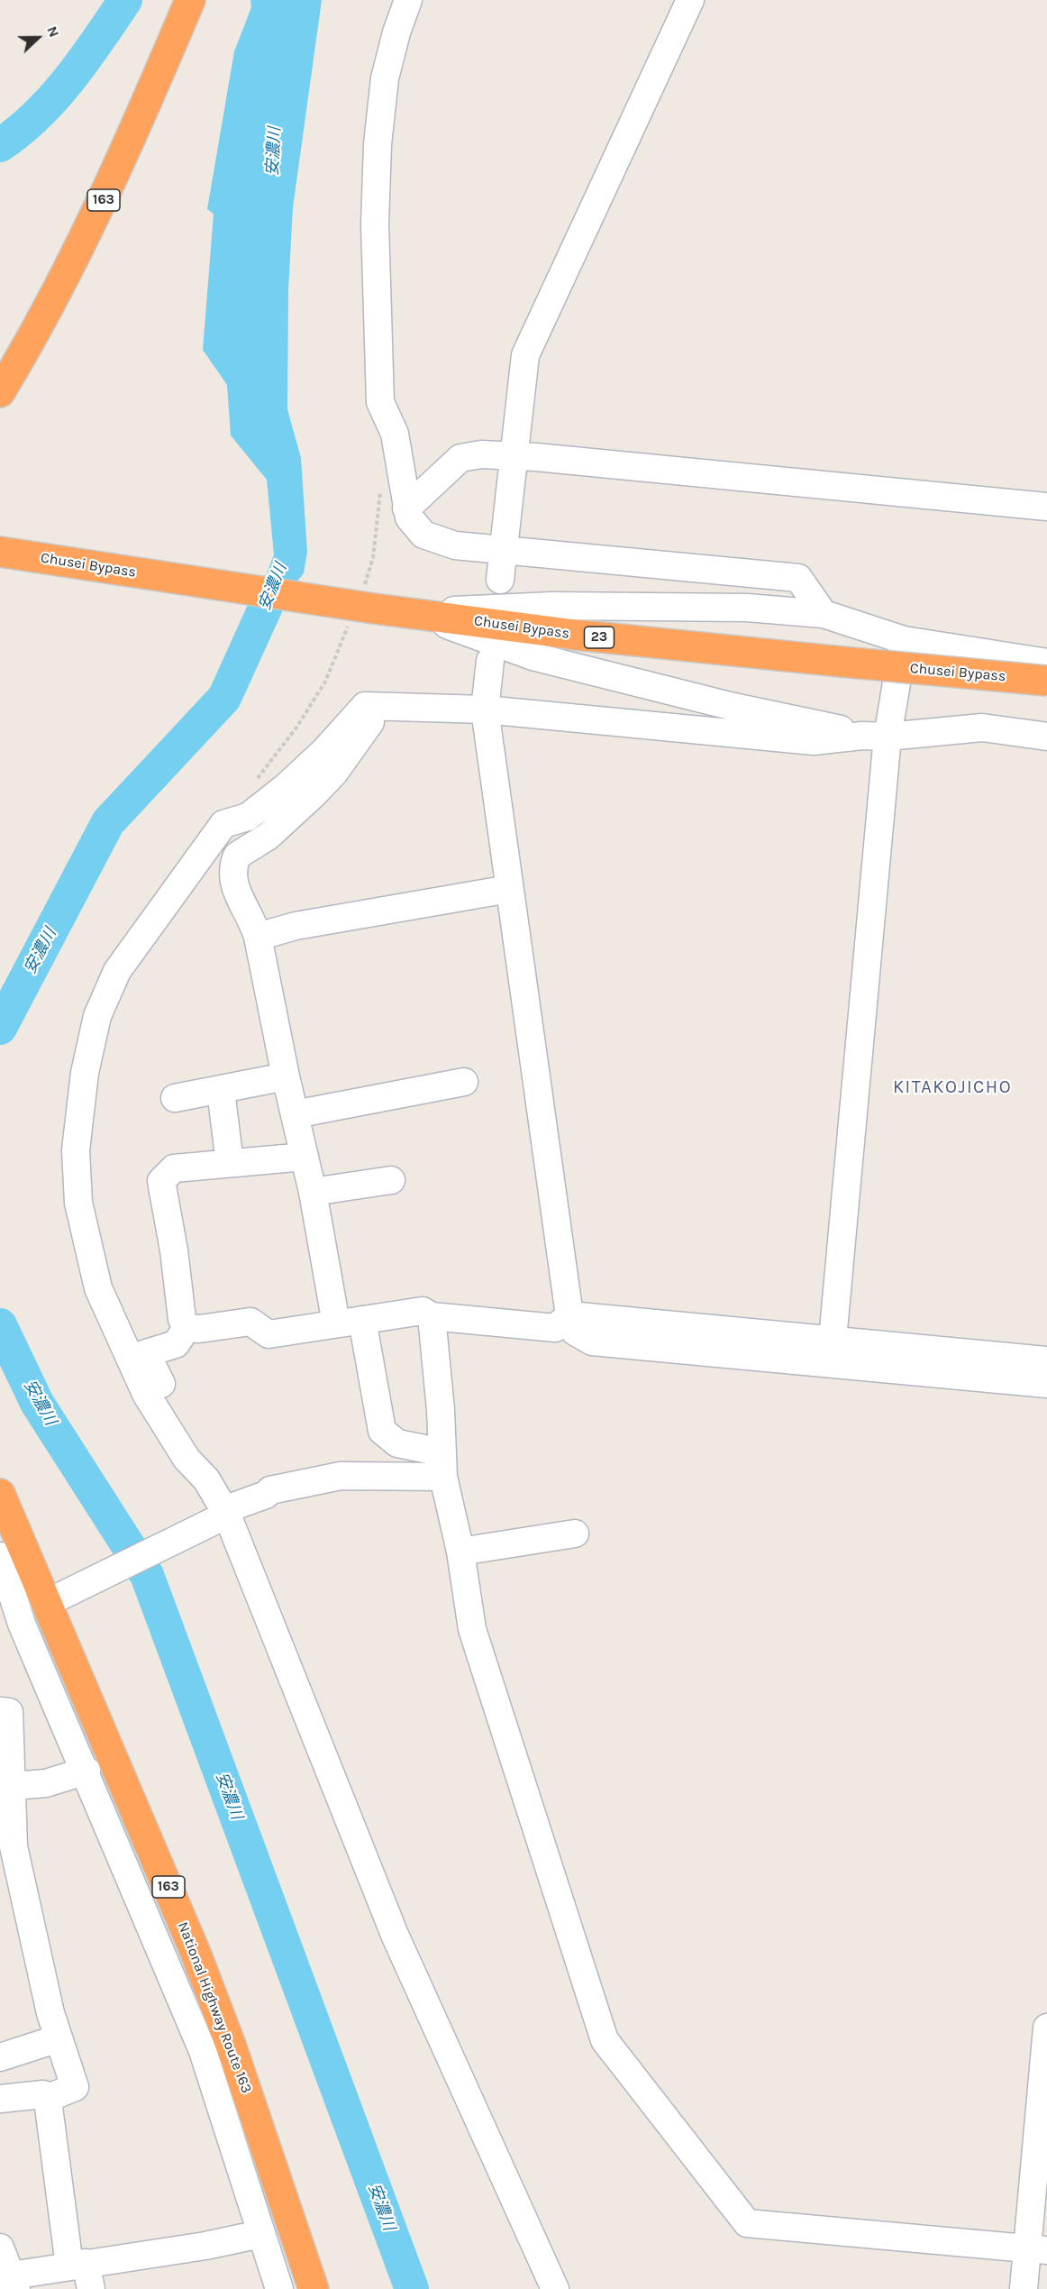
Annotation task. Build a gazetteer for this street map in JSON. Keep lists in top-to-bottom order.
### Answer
{
  "streets": {
    "highway": [
      "163",
      "Chusei Bypass",
      "23",
      "National Highway Route 163"
    ]
  },
  "districts": ["KITAKOJICHO"],
  "water": ["安濃川"],
  "north": "right"
}
